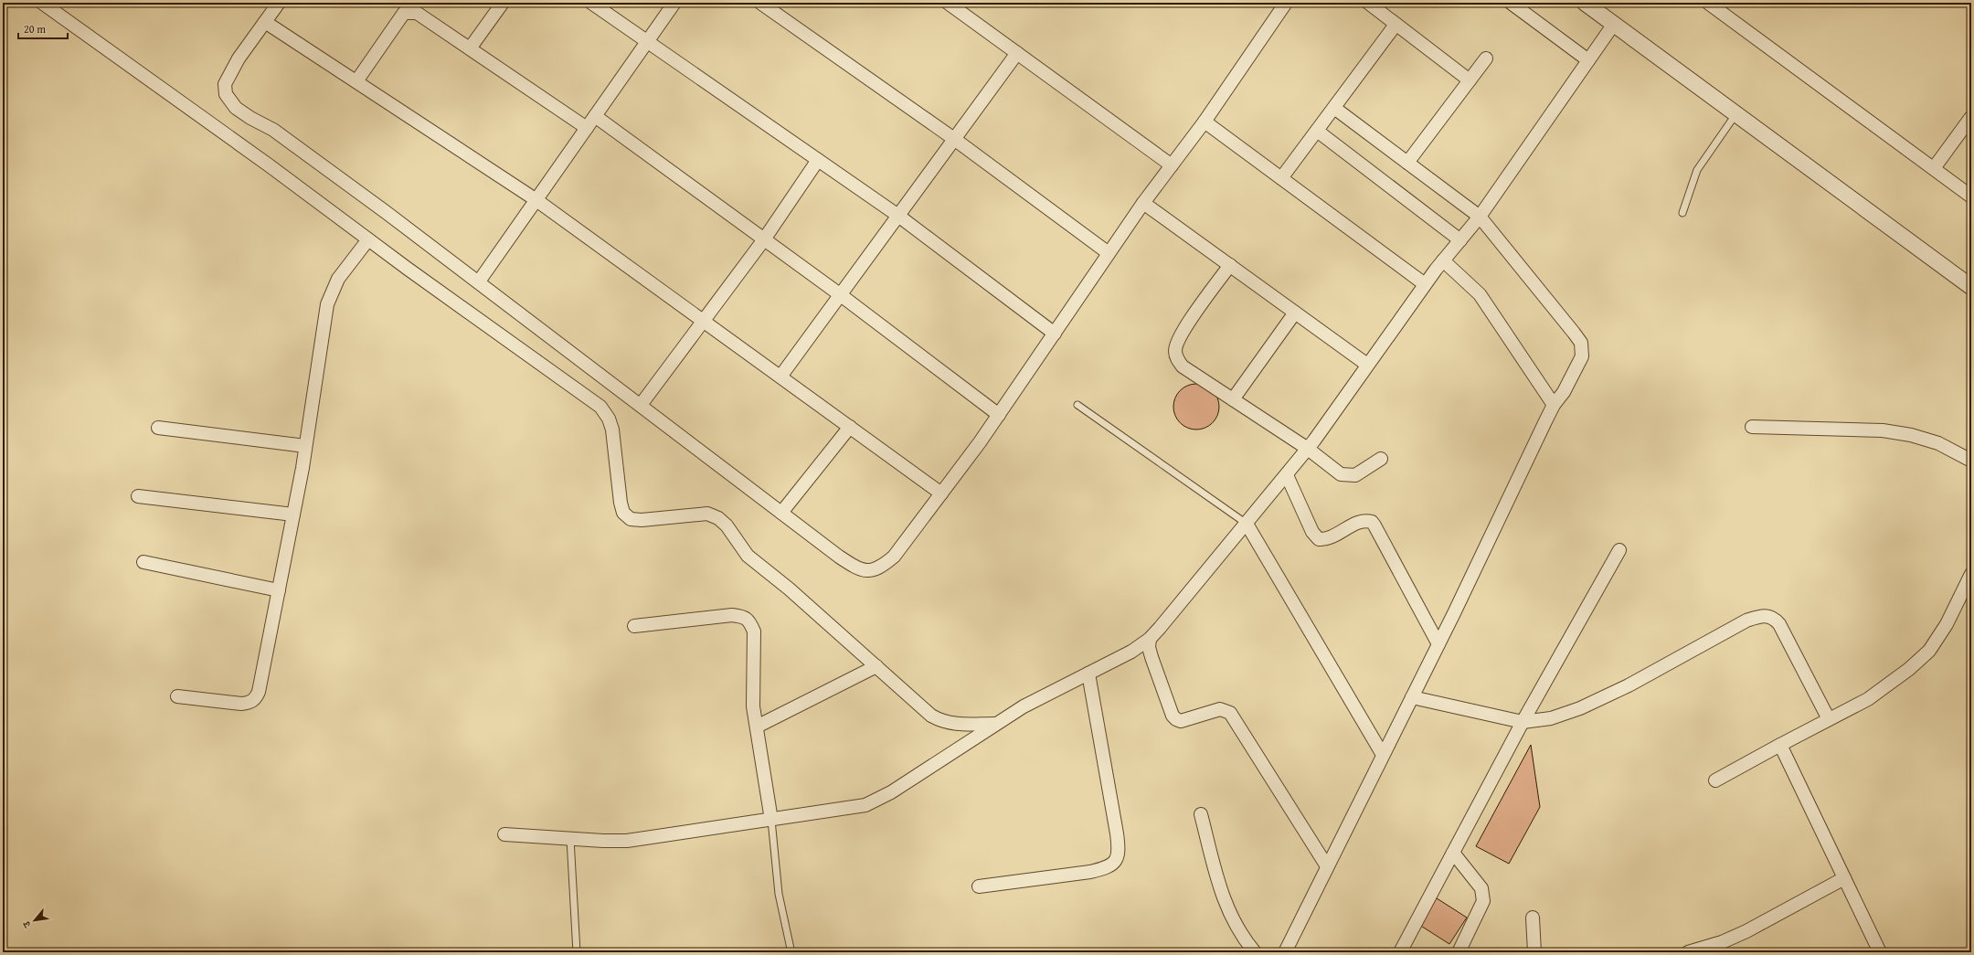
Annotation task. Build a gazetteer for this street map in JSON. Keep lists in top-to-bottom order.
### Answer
{
  "scale_bar": "20 m",
  "north": "bottom left"
}
